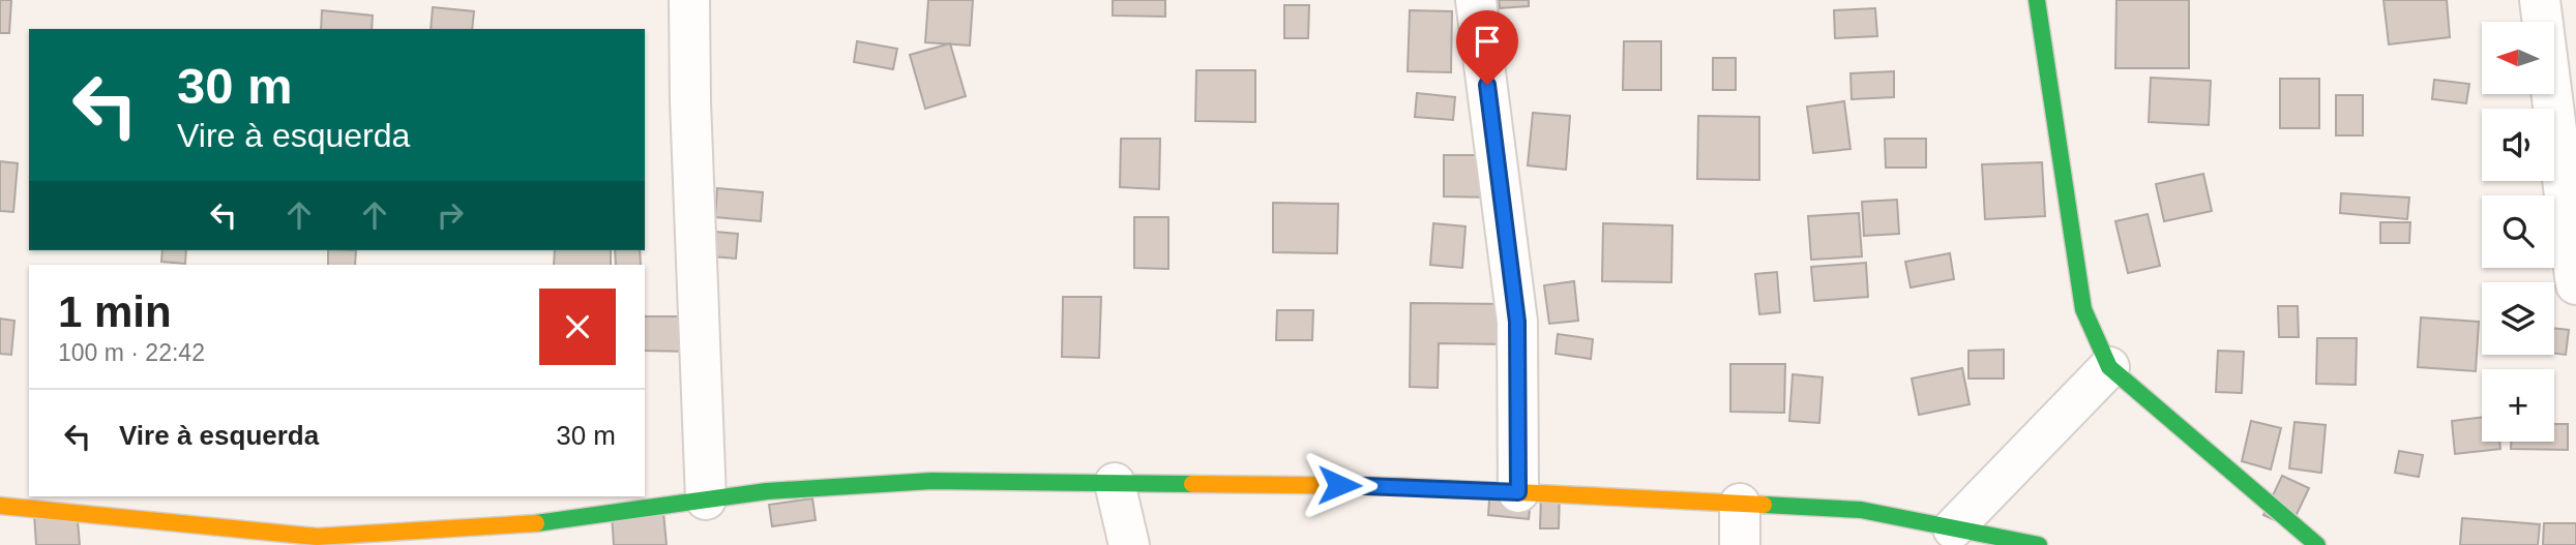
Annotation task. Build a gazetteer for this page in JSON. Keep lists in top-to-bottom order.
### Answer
{
  "north": "left",
  "page": {
    "map_buttons": "+",
    "turn": ["30 m", "Vire à esquerda"],
    "heading": ["1 min", "100 m · 22:42"],
    "list": [
      {
        "name": "Vire à esquerda",
        "value": "30 m"
      }
    ]
  }
}
